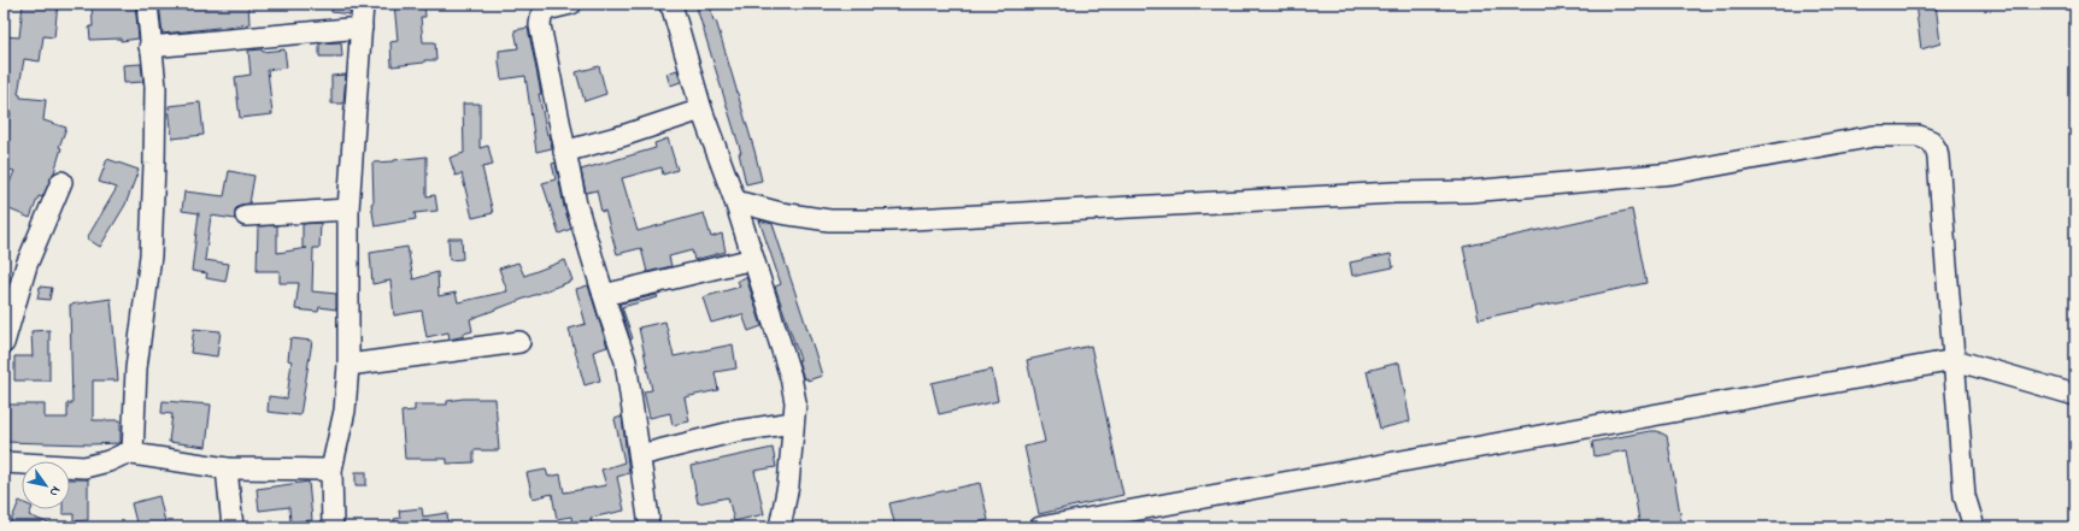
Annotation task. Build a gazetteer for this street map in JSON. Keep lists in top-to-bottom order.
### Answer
{
  "north": "bottom right"
}
